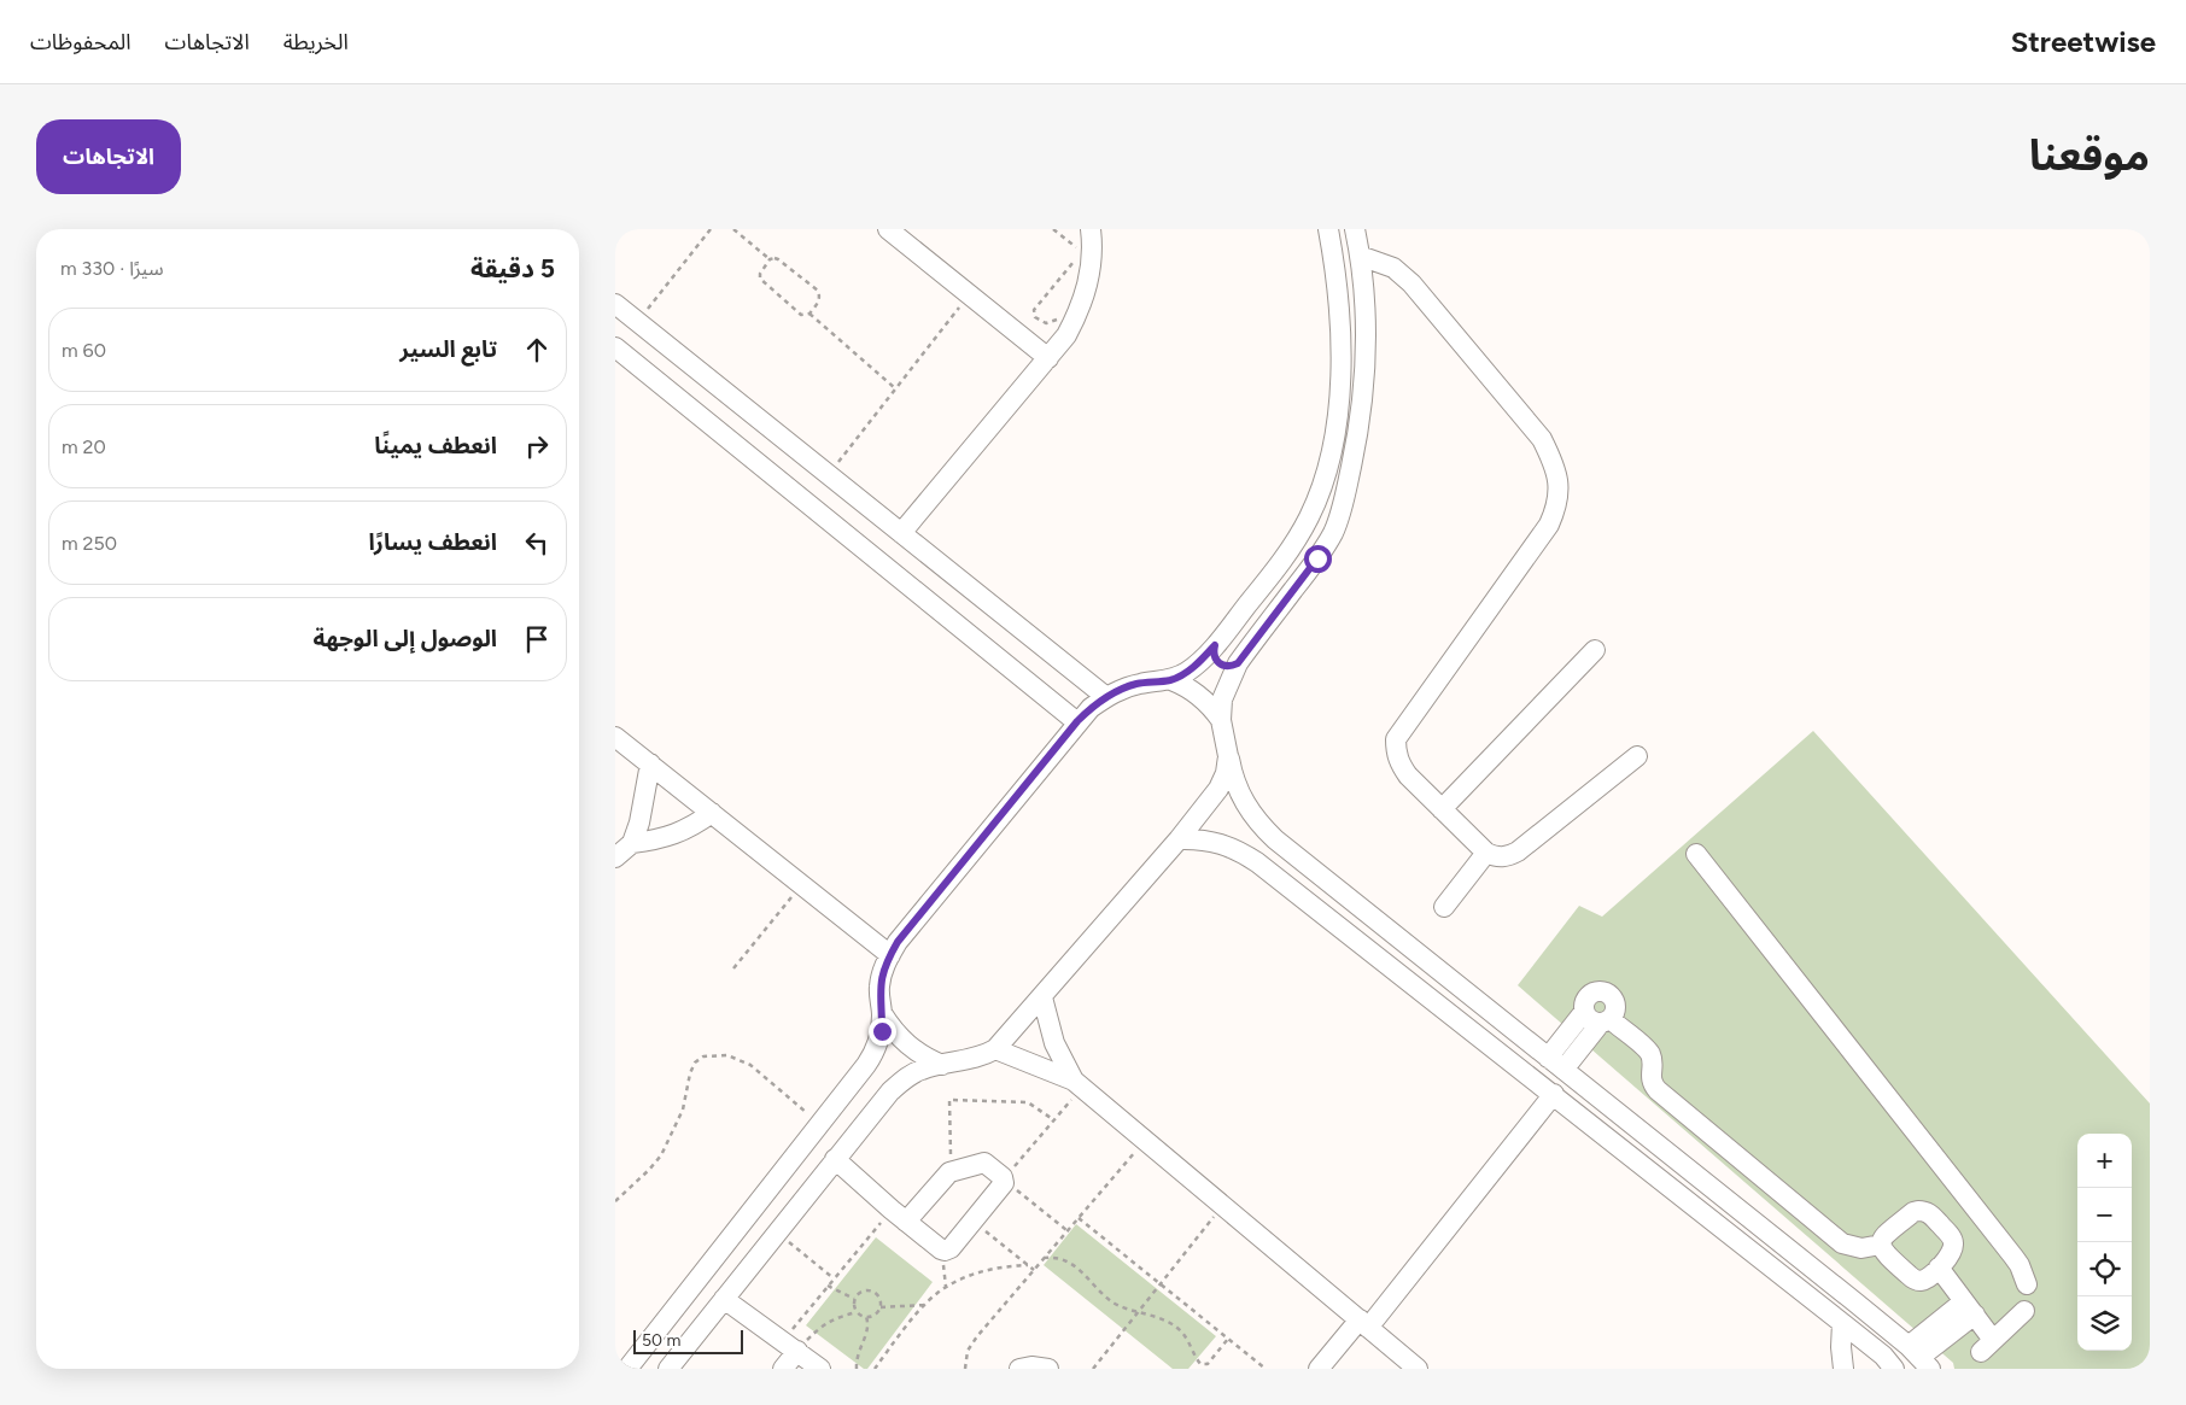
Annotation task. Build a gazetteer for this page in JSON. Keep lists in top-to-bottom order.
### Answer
{
  "scale_bar": "50 m",
  "page": {
    "header": "Streetwise",
    "nav": ["الخريطة", "الاتجاهات", "المحفوظات"],
    "title": "موقعنا",
    "buttons": "الاتجاهات",
    "heading": ["5 دقيقة", "سيرًا · 330 m"],
    "list": [
      ["تابع السير", "60 m"],
      ["انعطف يمينًا", "20 m"],
      ["انعطف يسارًا", "250 m"],
      "الوصول إلى الوجهة"
    ],
    "map_buttons": ["+", "−"],
    "scale": "50 m"
  }
}
